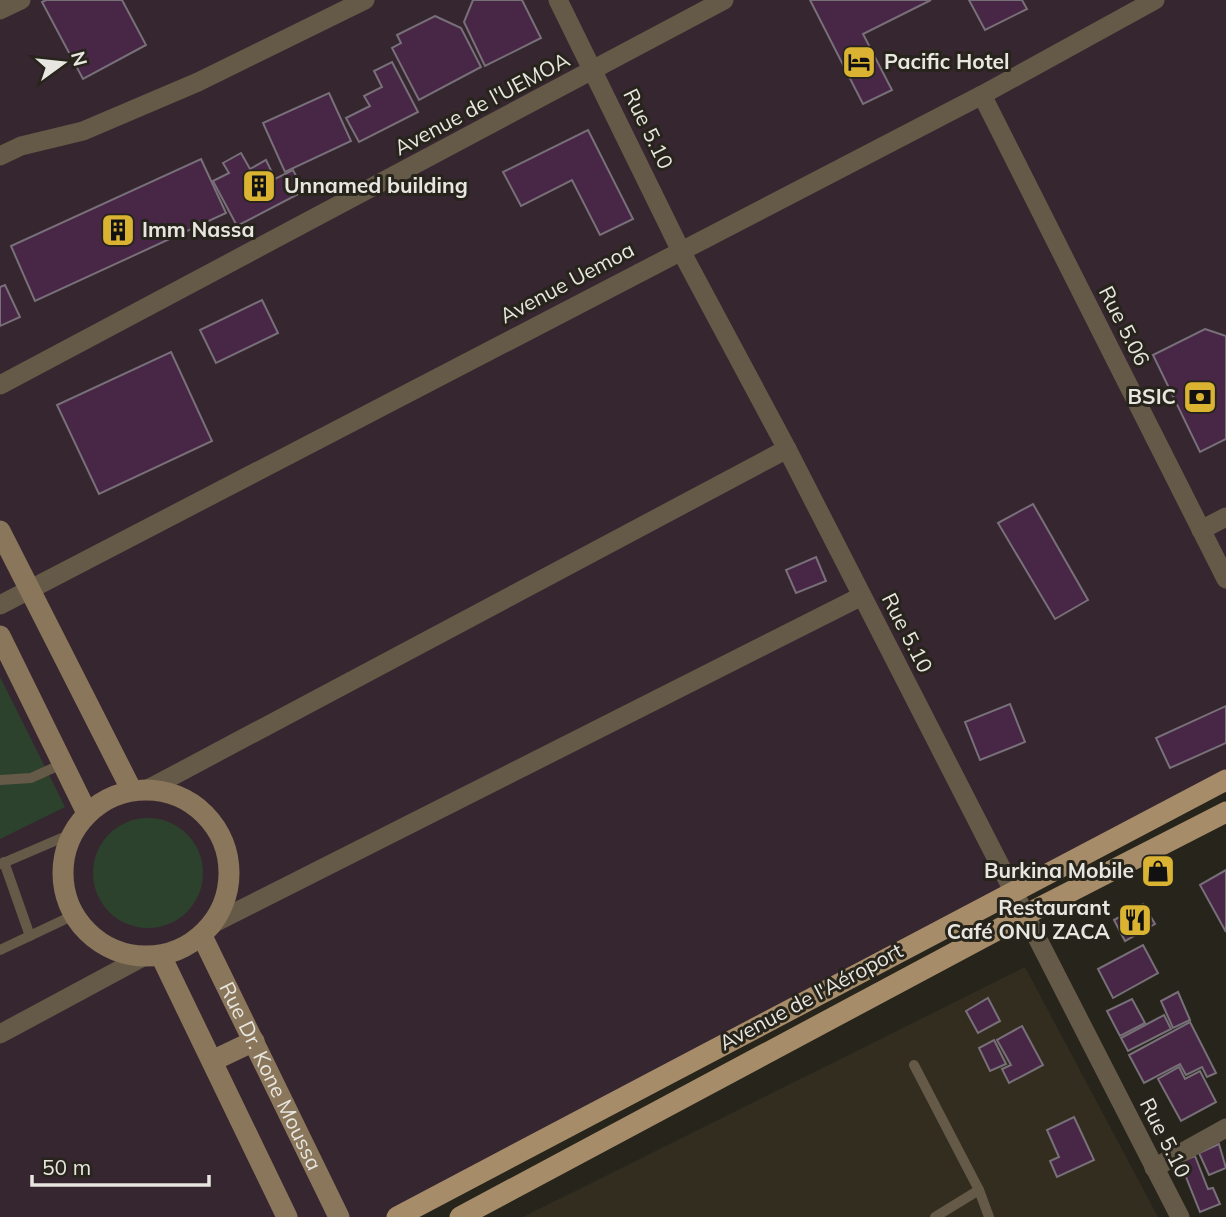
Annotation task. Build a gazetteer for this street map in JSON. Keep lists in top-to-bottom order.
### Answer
{
  "streets": {
    "main road": ["Avenue de l'Aéroport"],
    "street": [
      "Avenue de l'UEMOA",
      "Rue 5.10",
      "Avenue Uemoa",
      "Rue 5.06",
      "Rue Dr. Kone Moussa"
    ]
  },
  "crossings": [
    ["Avenue de l'UEMOA", "Rue 5.10"],
    ["Rue 5.10", "Avenue Uemoa"],
    ["Rue 5.10", "Avenue de l'Aéroport"],
    ["Avenue Uemoa", "Rue 5.06"]
  ],
  "places": {
    "hotel": ["Pacific Hotel"],
    "building": ["Unnamed building", "Imm Nassa"],
    "bank": ["BSIC"],
    "shop": ["Burkina Mobile"],
    "restaurant": ["Restaurant Café ONU ZACA"]
  },
  "scale_bar": "50 m",
  "north": "right"
}
